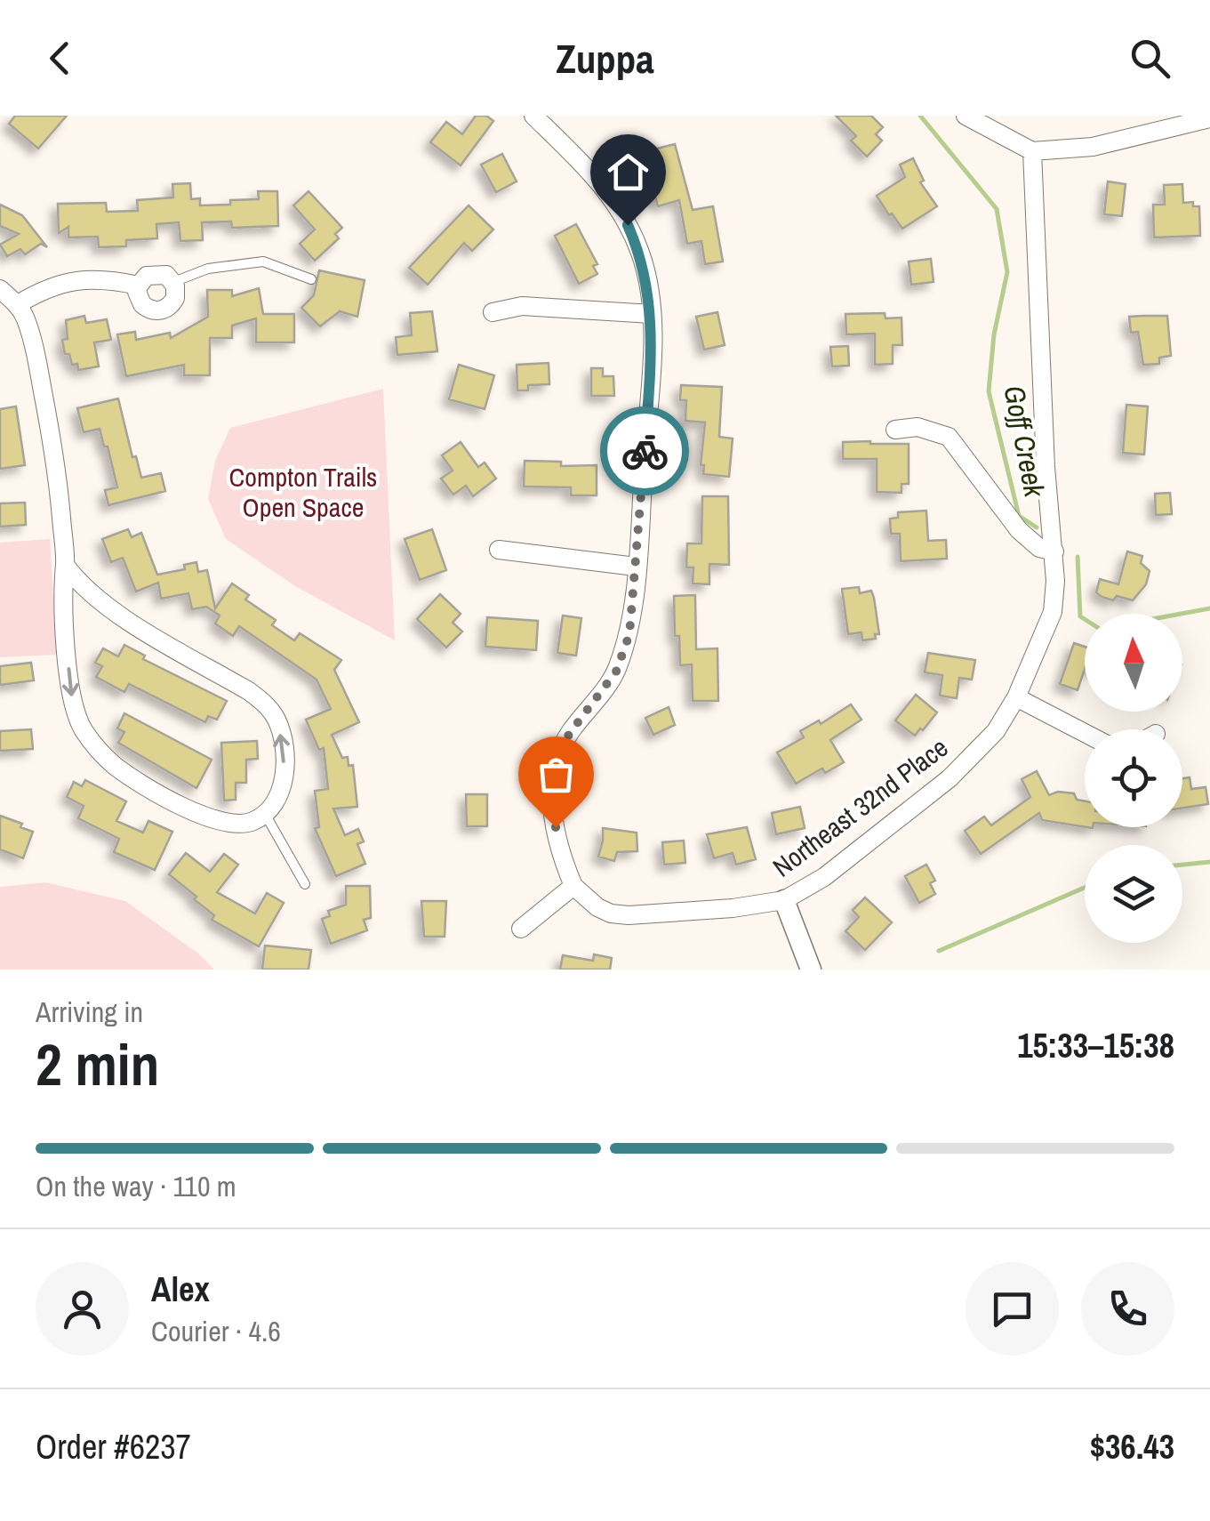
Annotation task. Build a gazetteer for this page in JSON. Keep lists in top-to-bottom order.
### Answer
{
  "streets": {
    "street": ["Northeast 32nd Place"]
  },
  "water": ["Goff Creek"],
  "parks": ["Compton Trails Open Space"],
  "north": "top",
  "page": {
    "header": "Zuppa",
    "heading": ["2 min", "Arriving in", "15:33–15:38"],
    "panel": [
      "Alex",
      "Courier · 4.6",
      "Order #6237",
      "$36.43"
    ],
    "bar": "On the way · 110 m"
  }
}
